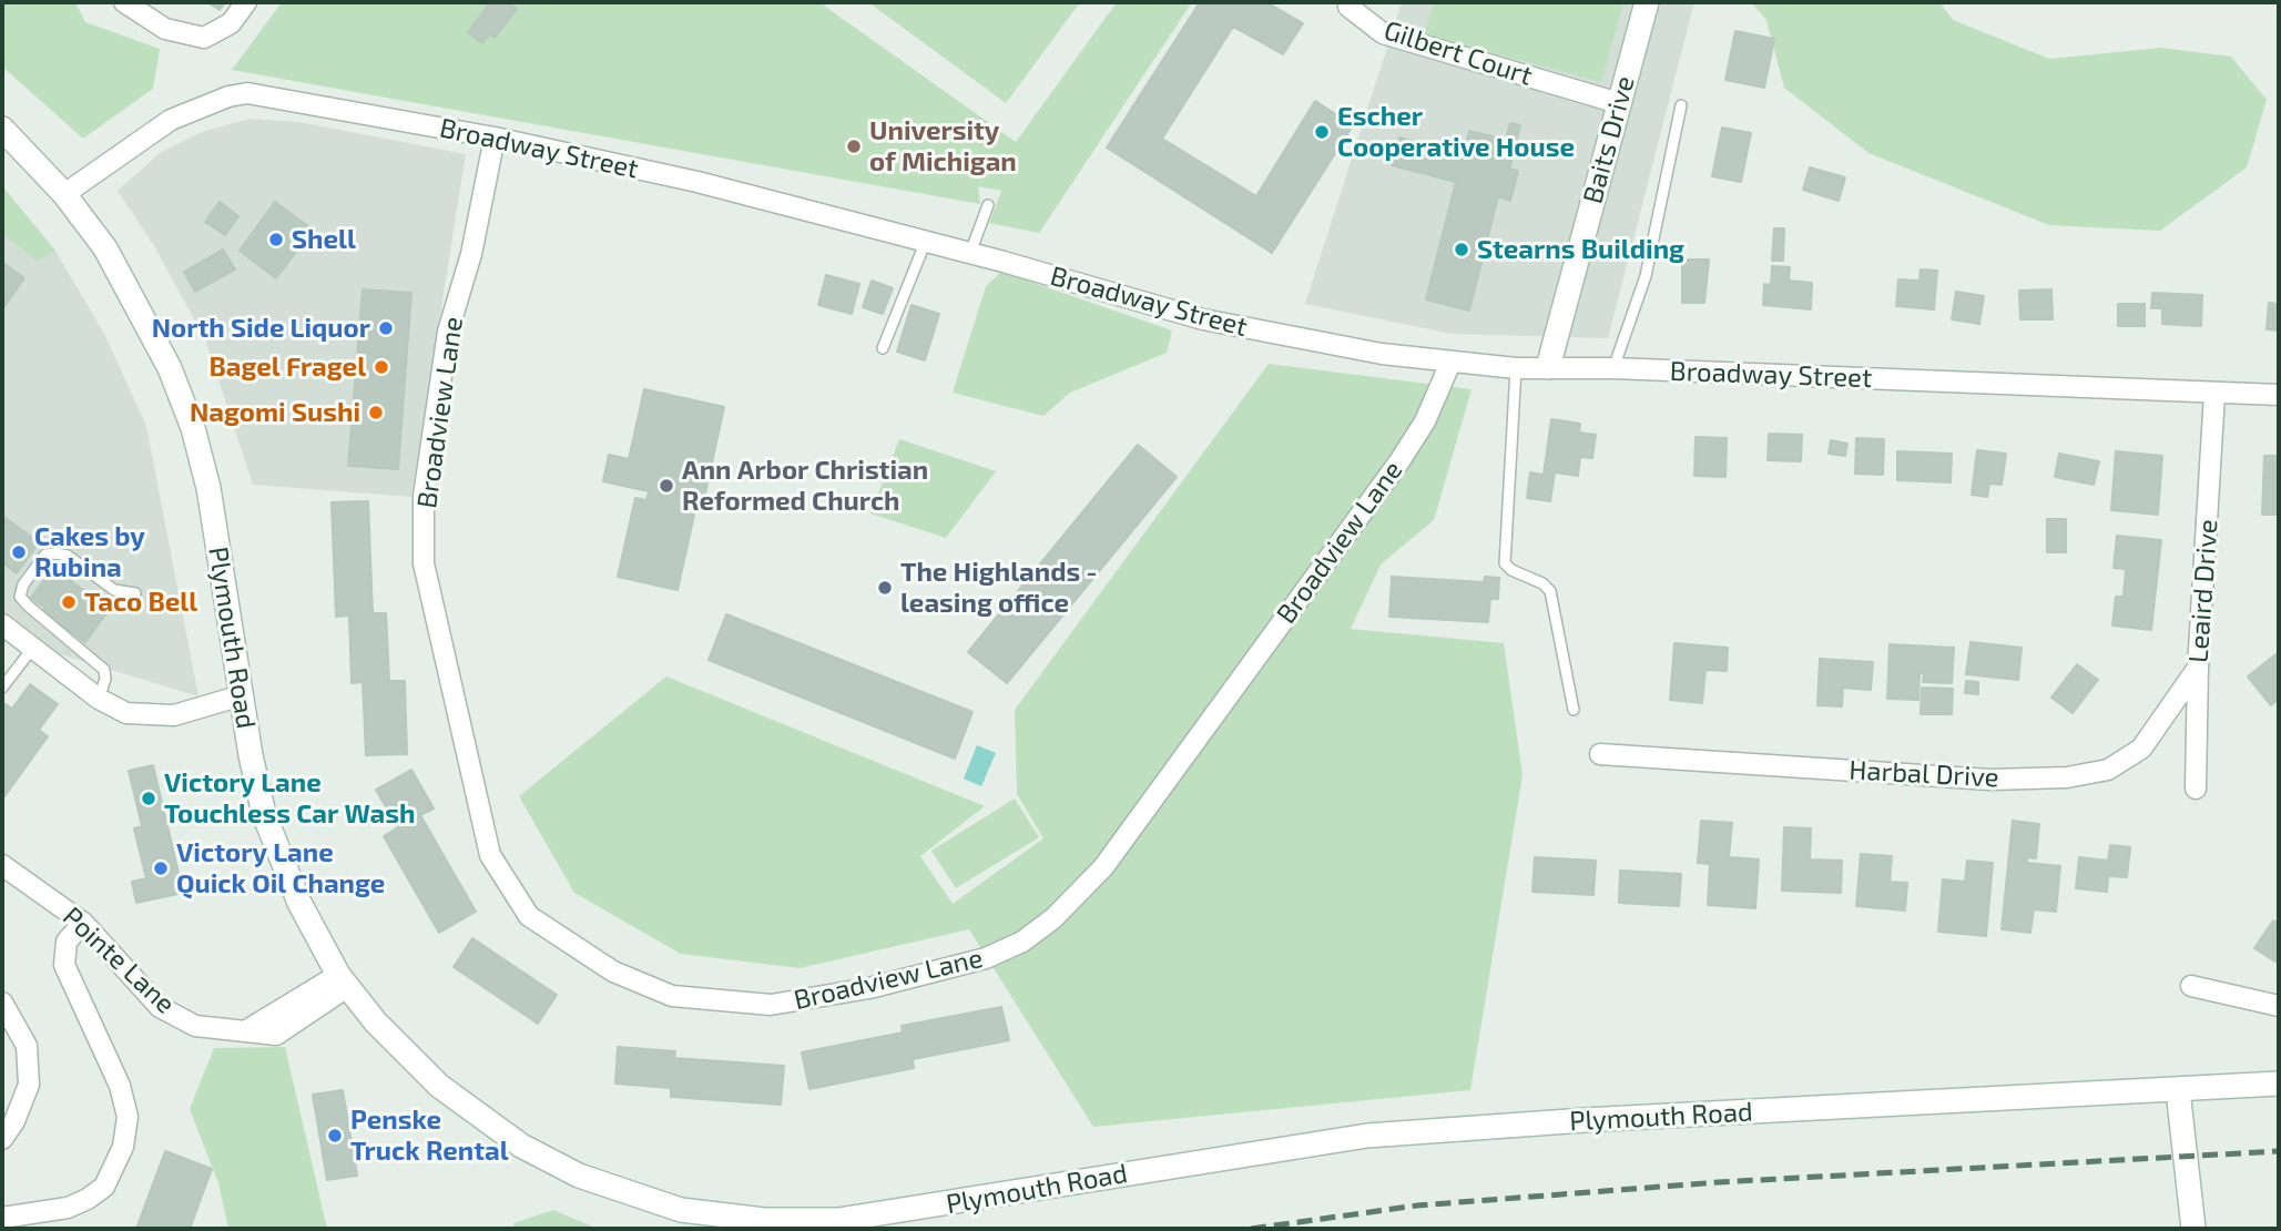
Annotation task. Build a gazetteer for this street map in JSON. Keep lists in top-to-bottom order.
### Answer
{
  "streets": {
    "main road": ["Baits Drive", "Plymouth Road"],
    "street": [
      "Gilbert Court",
      "Broadway Street",
      "Broadview Lane",
      "Leaird Drive",
      "Harbal Drive",
      "Pointe Lane"
    ]
  },
  "crossings": [
    ["Gilbert Court", "Baits Drive"],
    ["Baits Drive", "Broadway Street"],
    ["Broadway Street", "Broadview Lane"],
    ["Broadway Street", "Leaird Drive"],
    ["Broadway Street", "Plymouth Road"],
    ["Leaird Drive", "Harbal Drive"],
    ["Plymouth Road", "Pointe Lane"]
  ],
  "places": [
    "Escher Cooperative House",
    "University of Michigan",
    "Shell",
    "Stearns Building",
    "North Side Liquor",
    "Bagel Fragel",
    "Nagomi Sushi",
    "Ann Arbor Christian Reformed Church",
    "Cakes by Rubina",
    "The Highlands - leasing office",
    "Taco Bell",
    "Victory Lane Touchless Car Wash",
    "Victory Lane Quick Oil Change",
    "Penske Truck Rental"
  ]
}
